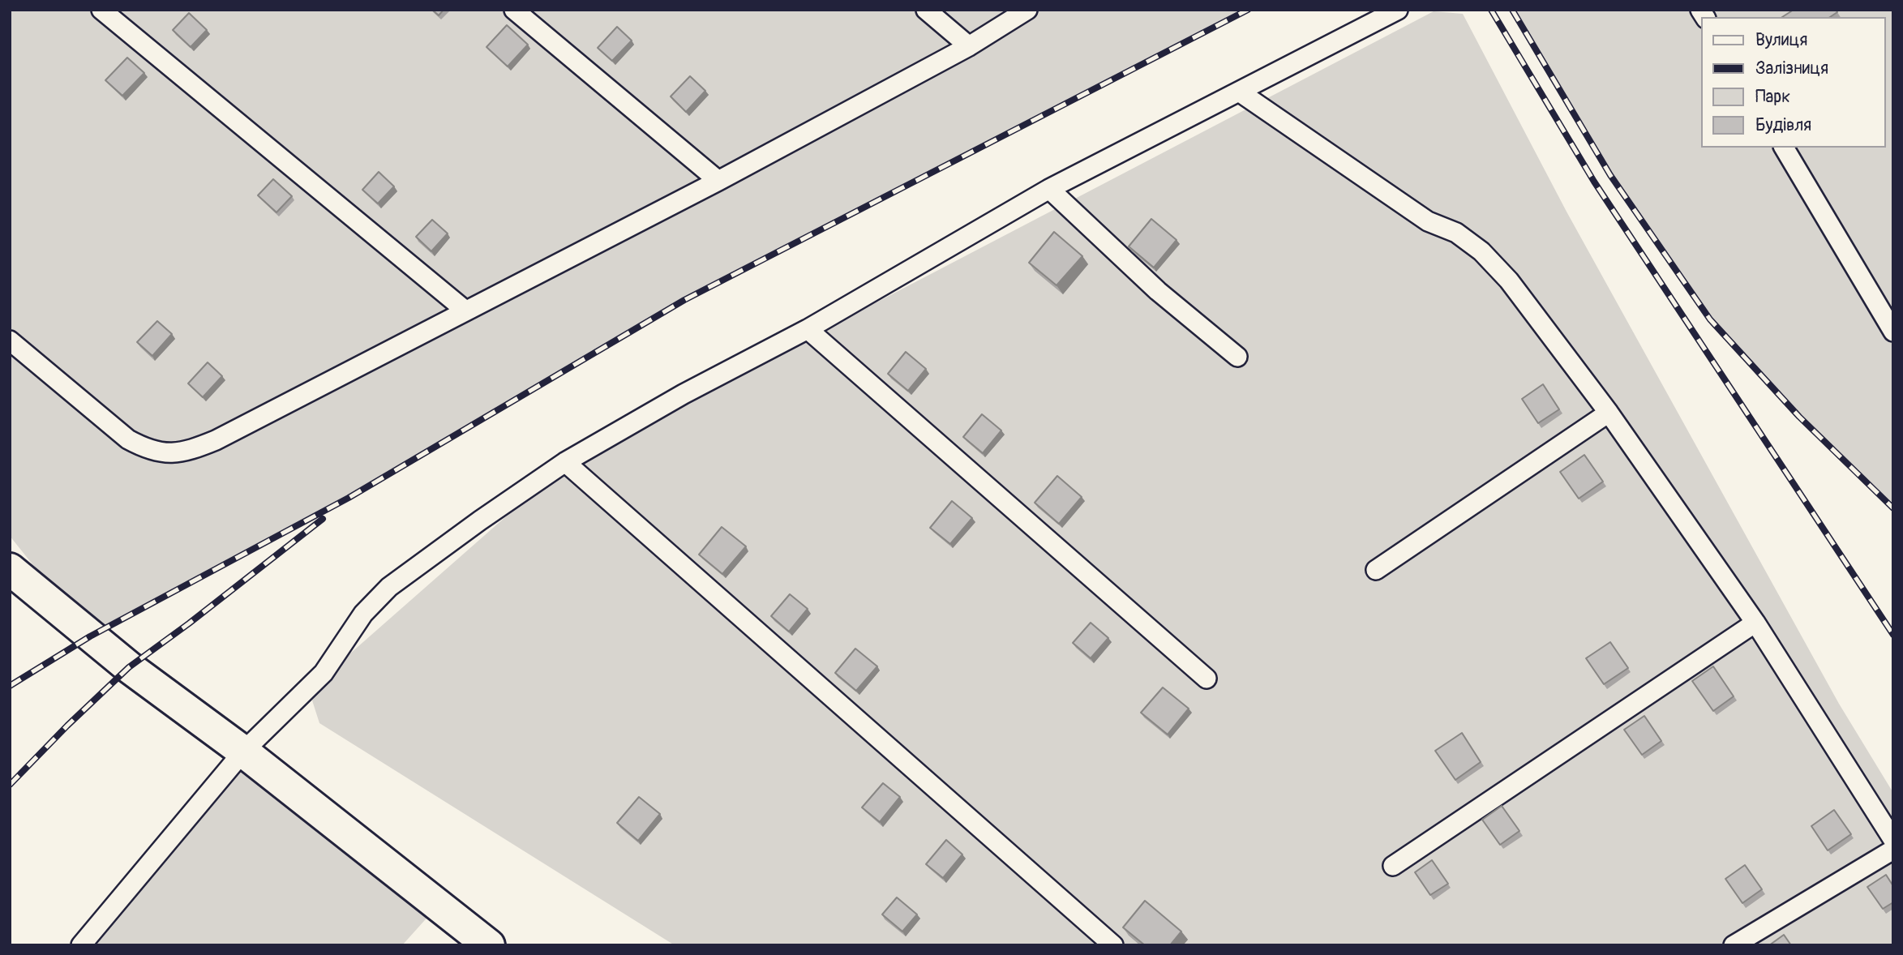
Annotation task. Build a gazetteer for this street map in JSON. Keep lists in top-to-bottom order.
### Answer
{
  "legend": [
    "Вулиця",
    "Залізниця",
    "Парк",
    "Будівля"
  ]
}
